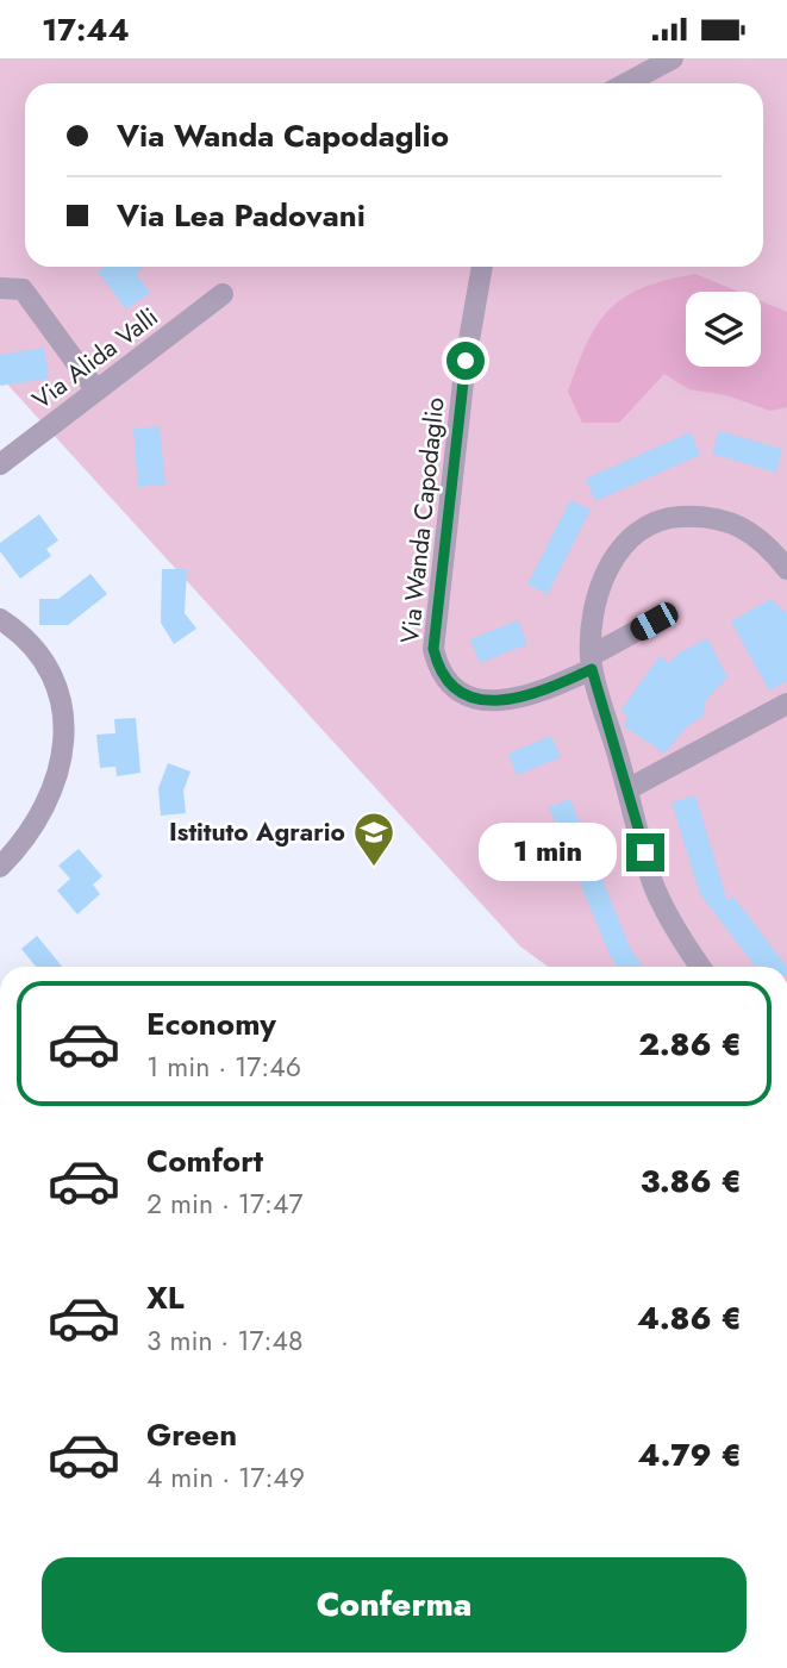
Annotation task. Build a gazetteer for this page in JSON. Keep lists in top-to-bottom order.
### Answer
{
  "streets": {
    "street": ["Via Alida Valli", "Via Wanda Capodaglio"]
  },
  "places": {
    "school or university": ["Istituto Agrario"]
  },
  "page": {
    "status": "17:44",
    "banner": ["Via Wanda Capodaglio", "Via Lea Padovani"],
    "bubble": "1 min",
    "list": [
      {
        "name": "Economy",
        "note": "1 min · 17:46",
        "value": "2.86 €"
      },
      {
        "name": "Comfort",
        "note": "2 min · 17:47",
        "value": "3.86 €"
      },
      {
        "name": "XL",
        "note": "3 min · 17:48",
        "value": "4.86 €"
      },
      {
        "name": "Green",
        "note": "4 min · 17:49",
        "value": "4.79 €"
      }
    ],
    "buttons": "Conferma"
  }
}
